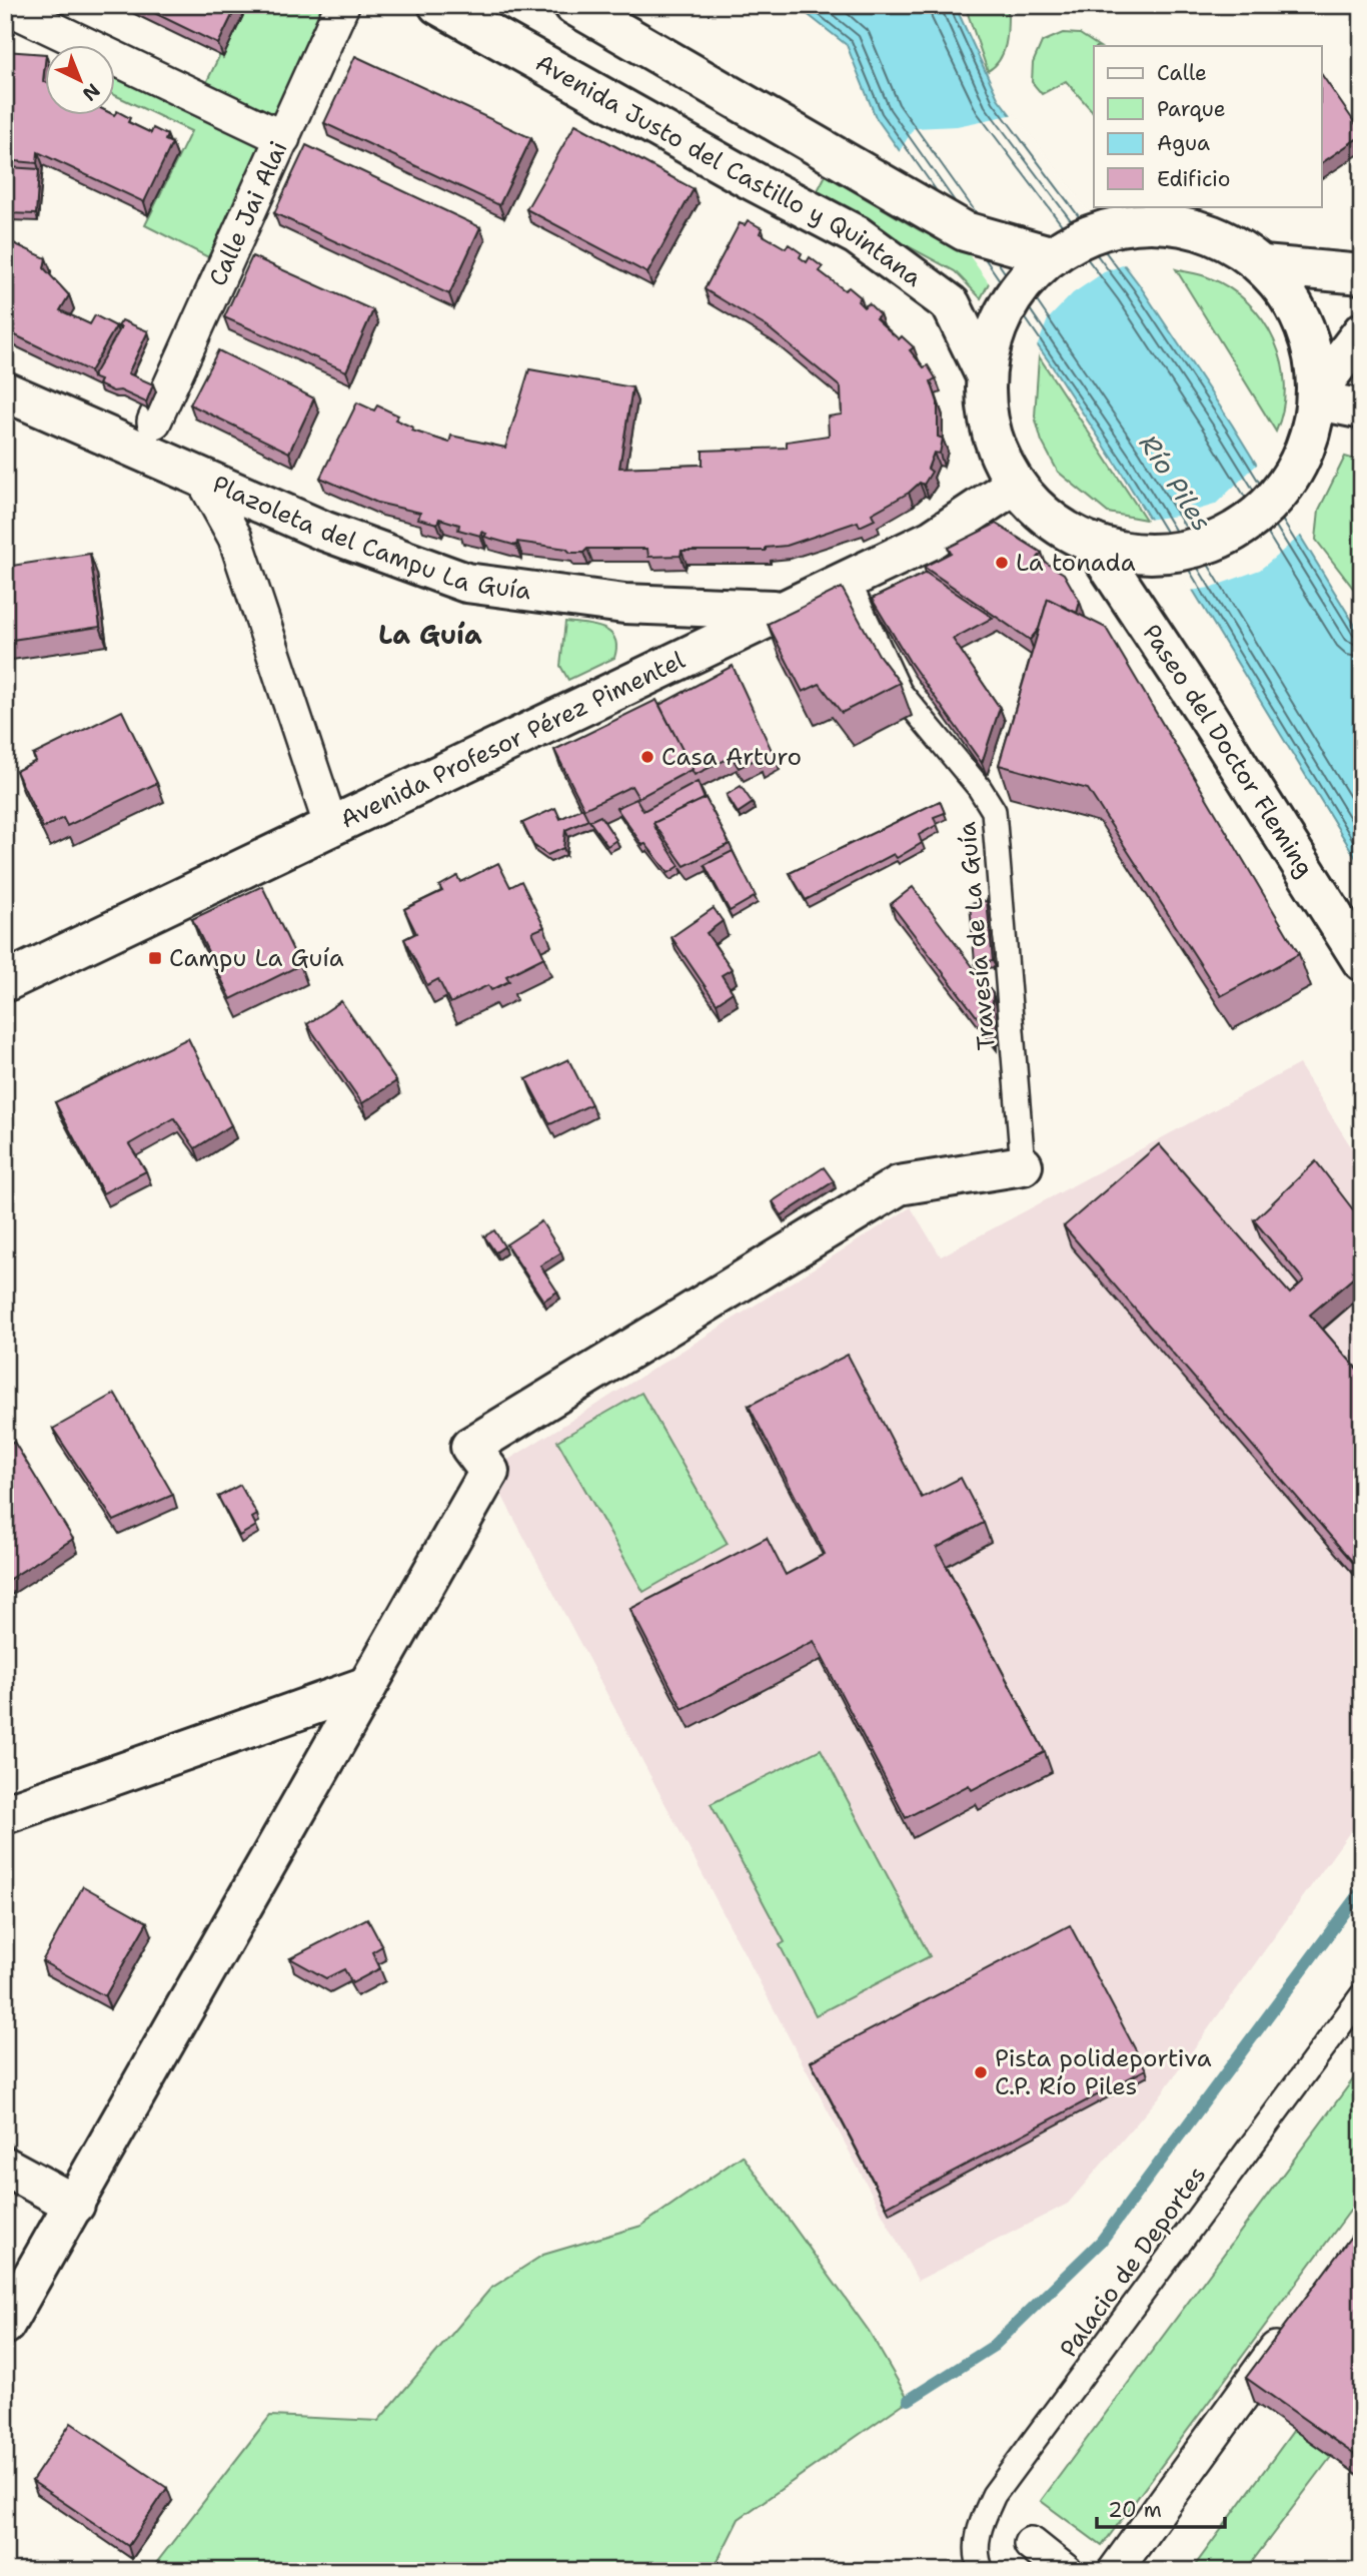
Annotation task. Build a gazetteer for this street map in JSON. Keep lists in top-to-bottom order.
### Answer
{
  "streets": {
    "street": [
      "Avenida Justo del Castillo y Quintana",
      "Calle Jai Alai",
      "Plazoleta del Campu La Guía",
      "Avenida Profesor Pérez Pimentel",
      "Paseo del Doctor Fleming"
    ],
    "lane": ["Travesía de La Guía", "Palacio de Deportes"]
  },
  "crossings": [
    ["Plazoleta del Campu La Guía", "Avenida Profesor Pérez Pimentel"],
    ["Avenida Profesor Pérez Pimentel", "Travesía de La Guía"]
  ],
  "districts": ["La Guía"],
  "water": ["Río Piles"],
  "places": {
    "other": ["La tonada", "Casa Arturo", "Pista polideportiva C.P. Río Piles"],
    "transit": ["Campu La Guía"]
  },
  "legend": [
    "Calle",
    "Parque",
    "Agua",
    "Edificio"
  ],
  "scale_bar": "20 m",
  "north": "bottom right"
}
